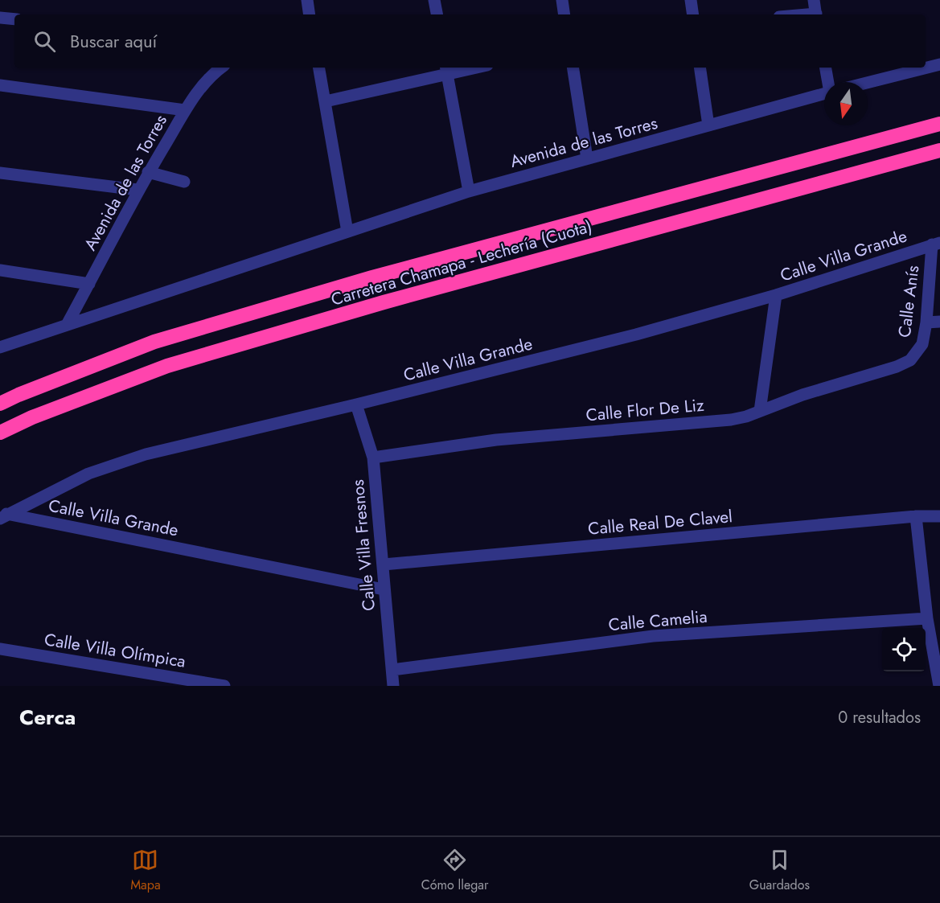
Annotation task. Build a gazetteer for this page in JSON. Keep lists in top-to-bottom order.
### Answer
{
  "streets": {
    "highway": ["Carretera Chamapa - Lechería (Cuota)"],
    "street": [
      "Avenida de las Torres",
      "Calle Villa Grande",
      "Calle Anís",
      "Calle Flor De Liz",
      "Calle Real De Clavel",
      "Calle Villa Fresnos",
      "Calle Camelia",
      "Calle Villa Olímpica"
    ]
  },
  "crossings": [
    ["Calle Villa Grande", "Calle Anís"],
    ["Calle Villa Grande", "Calle Villa Fresnos"],
    ["Calle Anís", "Calle Flor De Liz"],
    ["Calle Flor De Liz", "Calle Villa Fresnos"],
    ["Calle Real De Clavel", "Calle Villa Fresnos"],
    ["Calle Villa Fresnos", "Calle Camelia"]
  ],
  "north": "bottom",
  "page": {
    "search": "Buscar aquí",
    "heading": ["Cerca", "0 resultados"],
    "nav": ["Mapa", "Cómo llegar", "Guardados"]
  }
}
